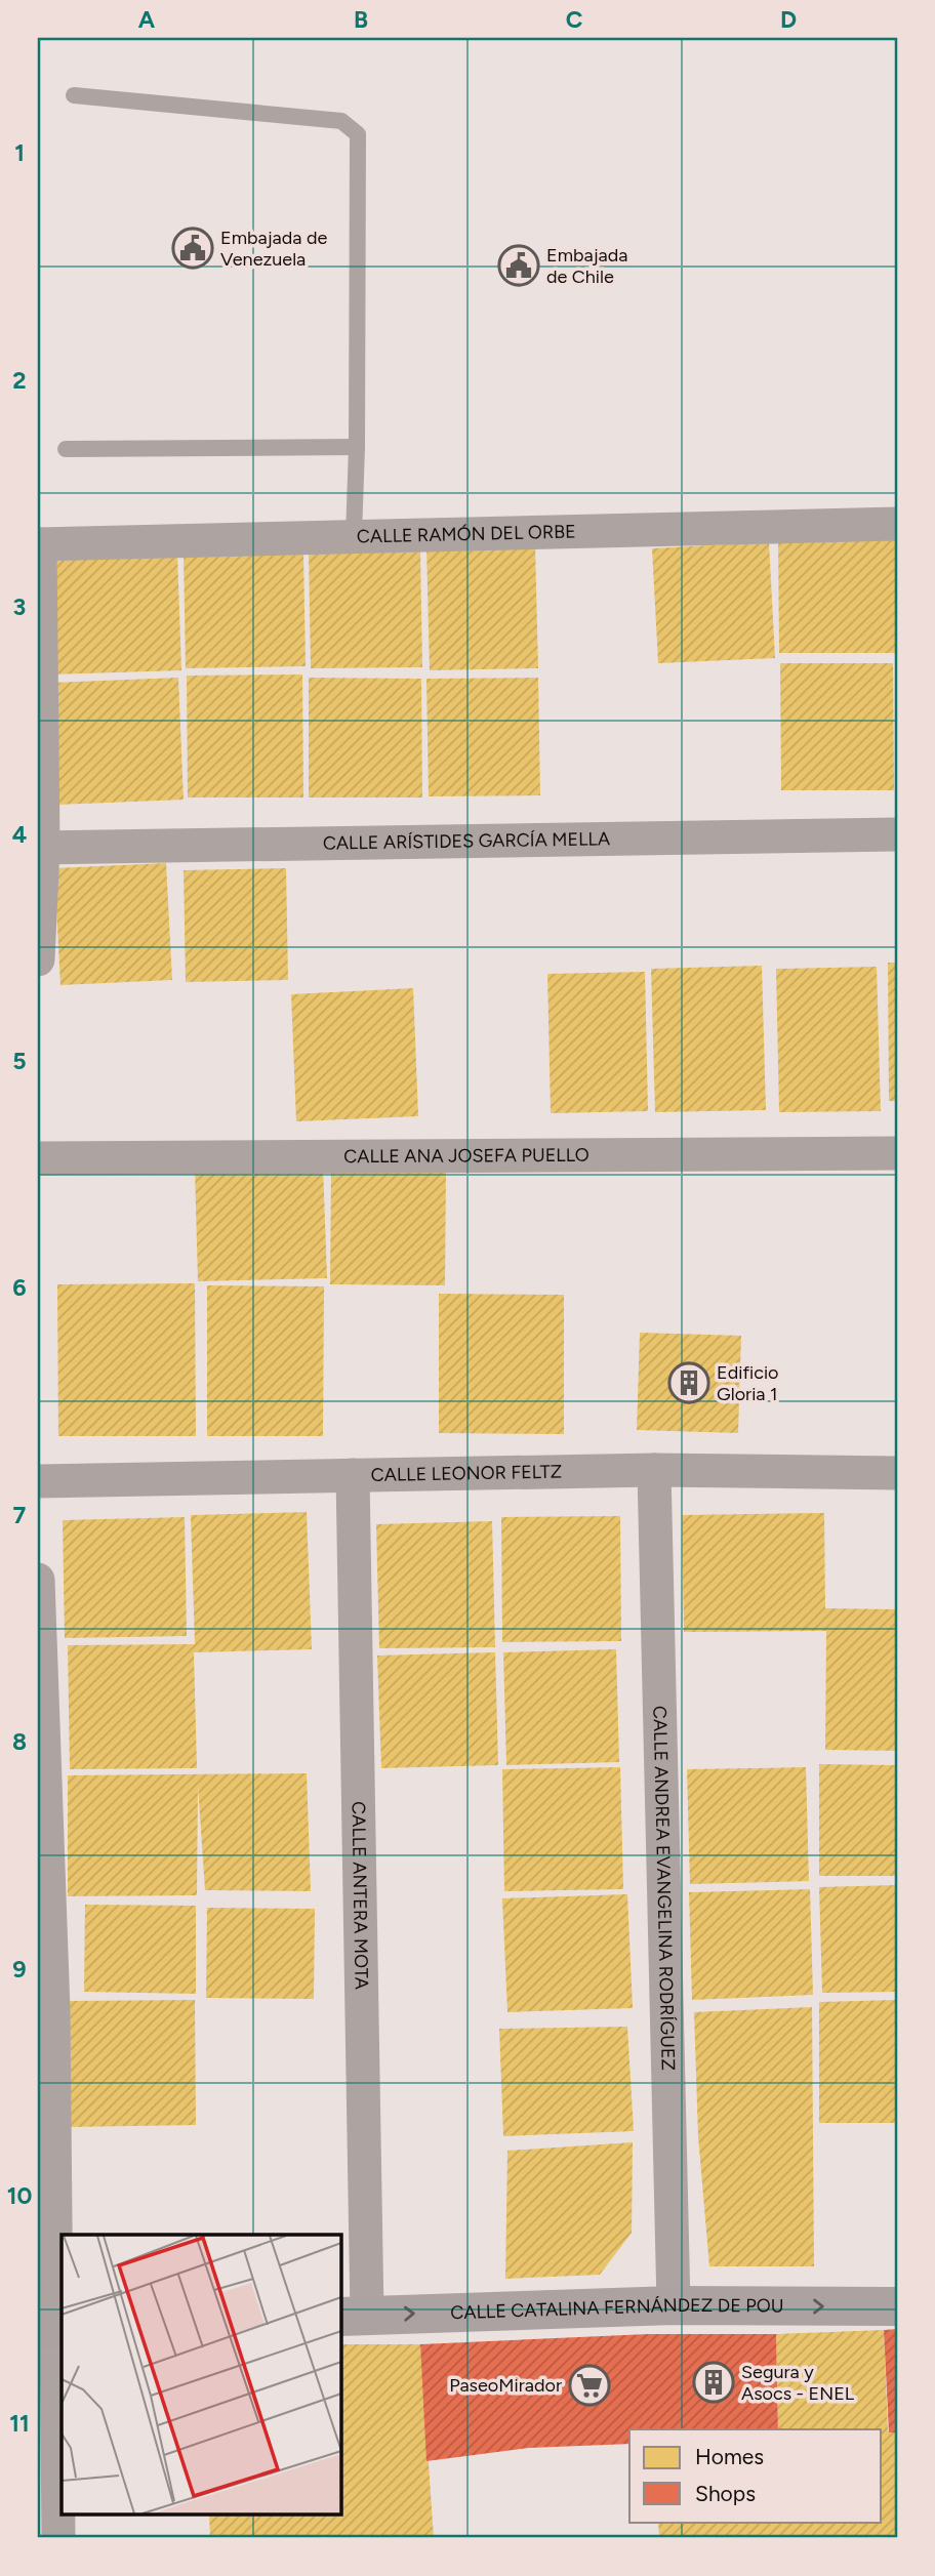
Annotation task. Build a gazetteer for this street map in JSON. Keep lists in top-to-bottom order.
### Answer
{
  "streets": {
    "main road": ["CALLE CATALINA FERNÁNDEZ DE POU"],
    "street": [
      "CALLE RAMÓN DEL ORBE",
      "CALLE ARÍSTIDES GARCÍA MELLA",
      "CALLE ANA JOSEFA PUELLO",
      "CALLE LEONOR FELTZ",
      "CALLE ANDREA EVANGELINA RODRÍGUEZ",
      "CALLE ANTERA MOTA"
    ]
  },
  "crossings": [
    ["CALLE LEONOR FELTZ", "CALLE ANDREA EVANGELINA RODRÍGUEZ"],
    ["CALLE LEONOR FELTZ", "CALLE ANTERA MOTA"],
    ["CALLE ANDREA EVANGELINA RODRÍGUEZ", "CALLE CATALINA FERNÁNDEZ DE POU"],
    ["CALLE ANTERA MOTA", "CALLE CATALINA FERNÁNDEZ DE POU"]
  ],
  "one_way": ["CALLE CATALINA FERNÁNDEZ DE POU"],
  "places": {
    "public building": ["Embajada de Venezuela", "Embajada de Chile"],
    "building": ["Edificio Gloria 1", "Segura y Asocs - ENEL"],
    "supermarket": ["PaseoMirador"]
  },
  "legend": ["Homes", "Shops"],
  "grid": {
    "columns": [
      "A",
      "B",
      "C",
      "D"
    ],
    "rows": [
      "1",
      "2",
      "3",
      "4",
      "5",
      "6",
      "7",
      "8",
      "9",
      "10",
      "11"
    ]
  }
}
